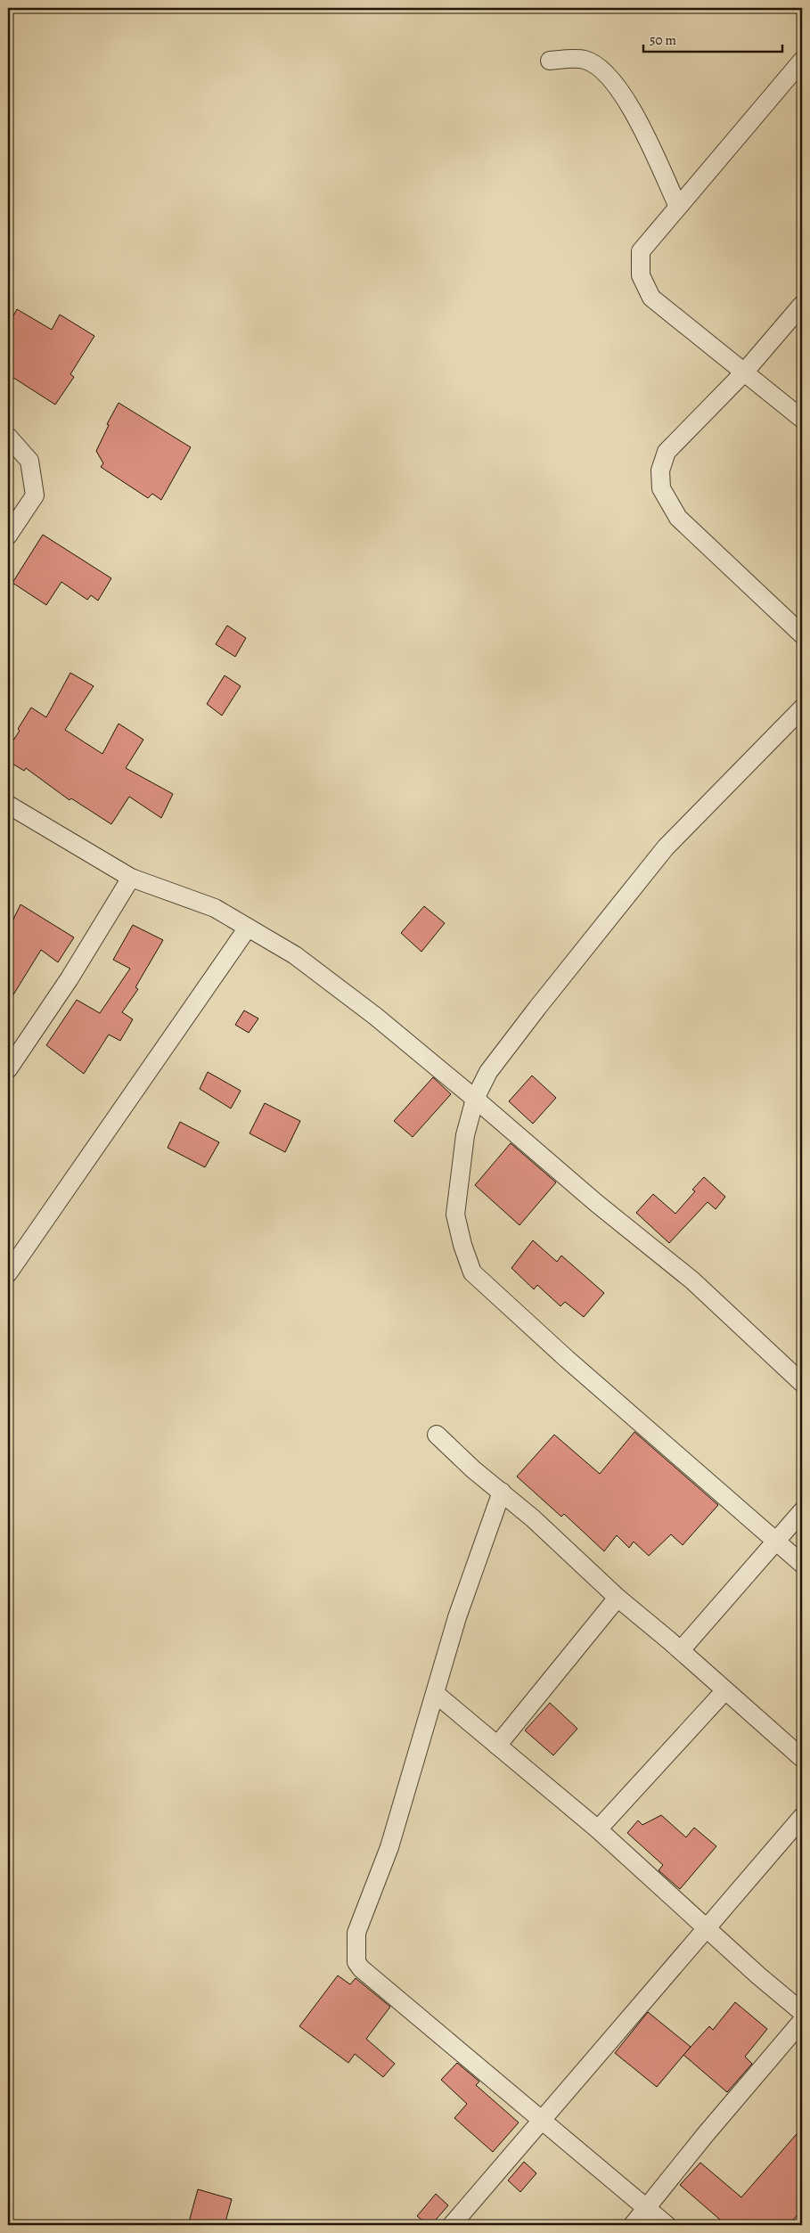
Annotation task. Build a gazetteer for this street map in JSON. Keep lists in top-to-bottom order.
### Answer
{
  "scale_bar": "50 m"
}
